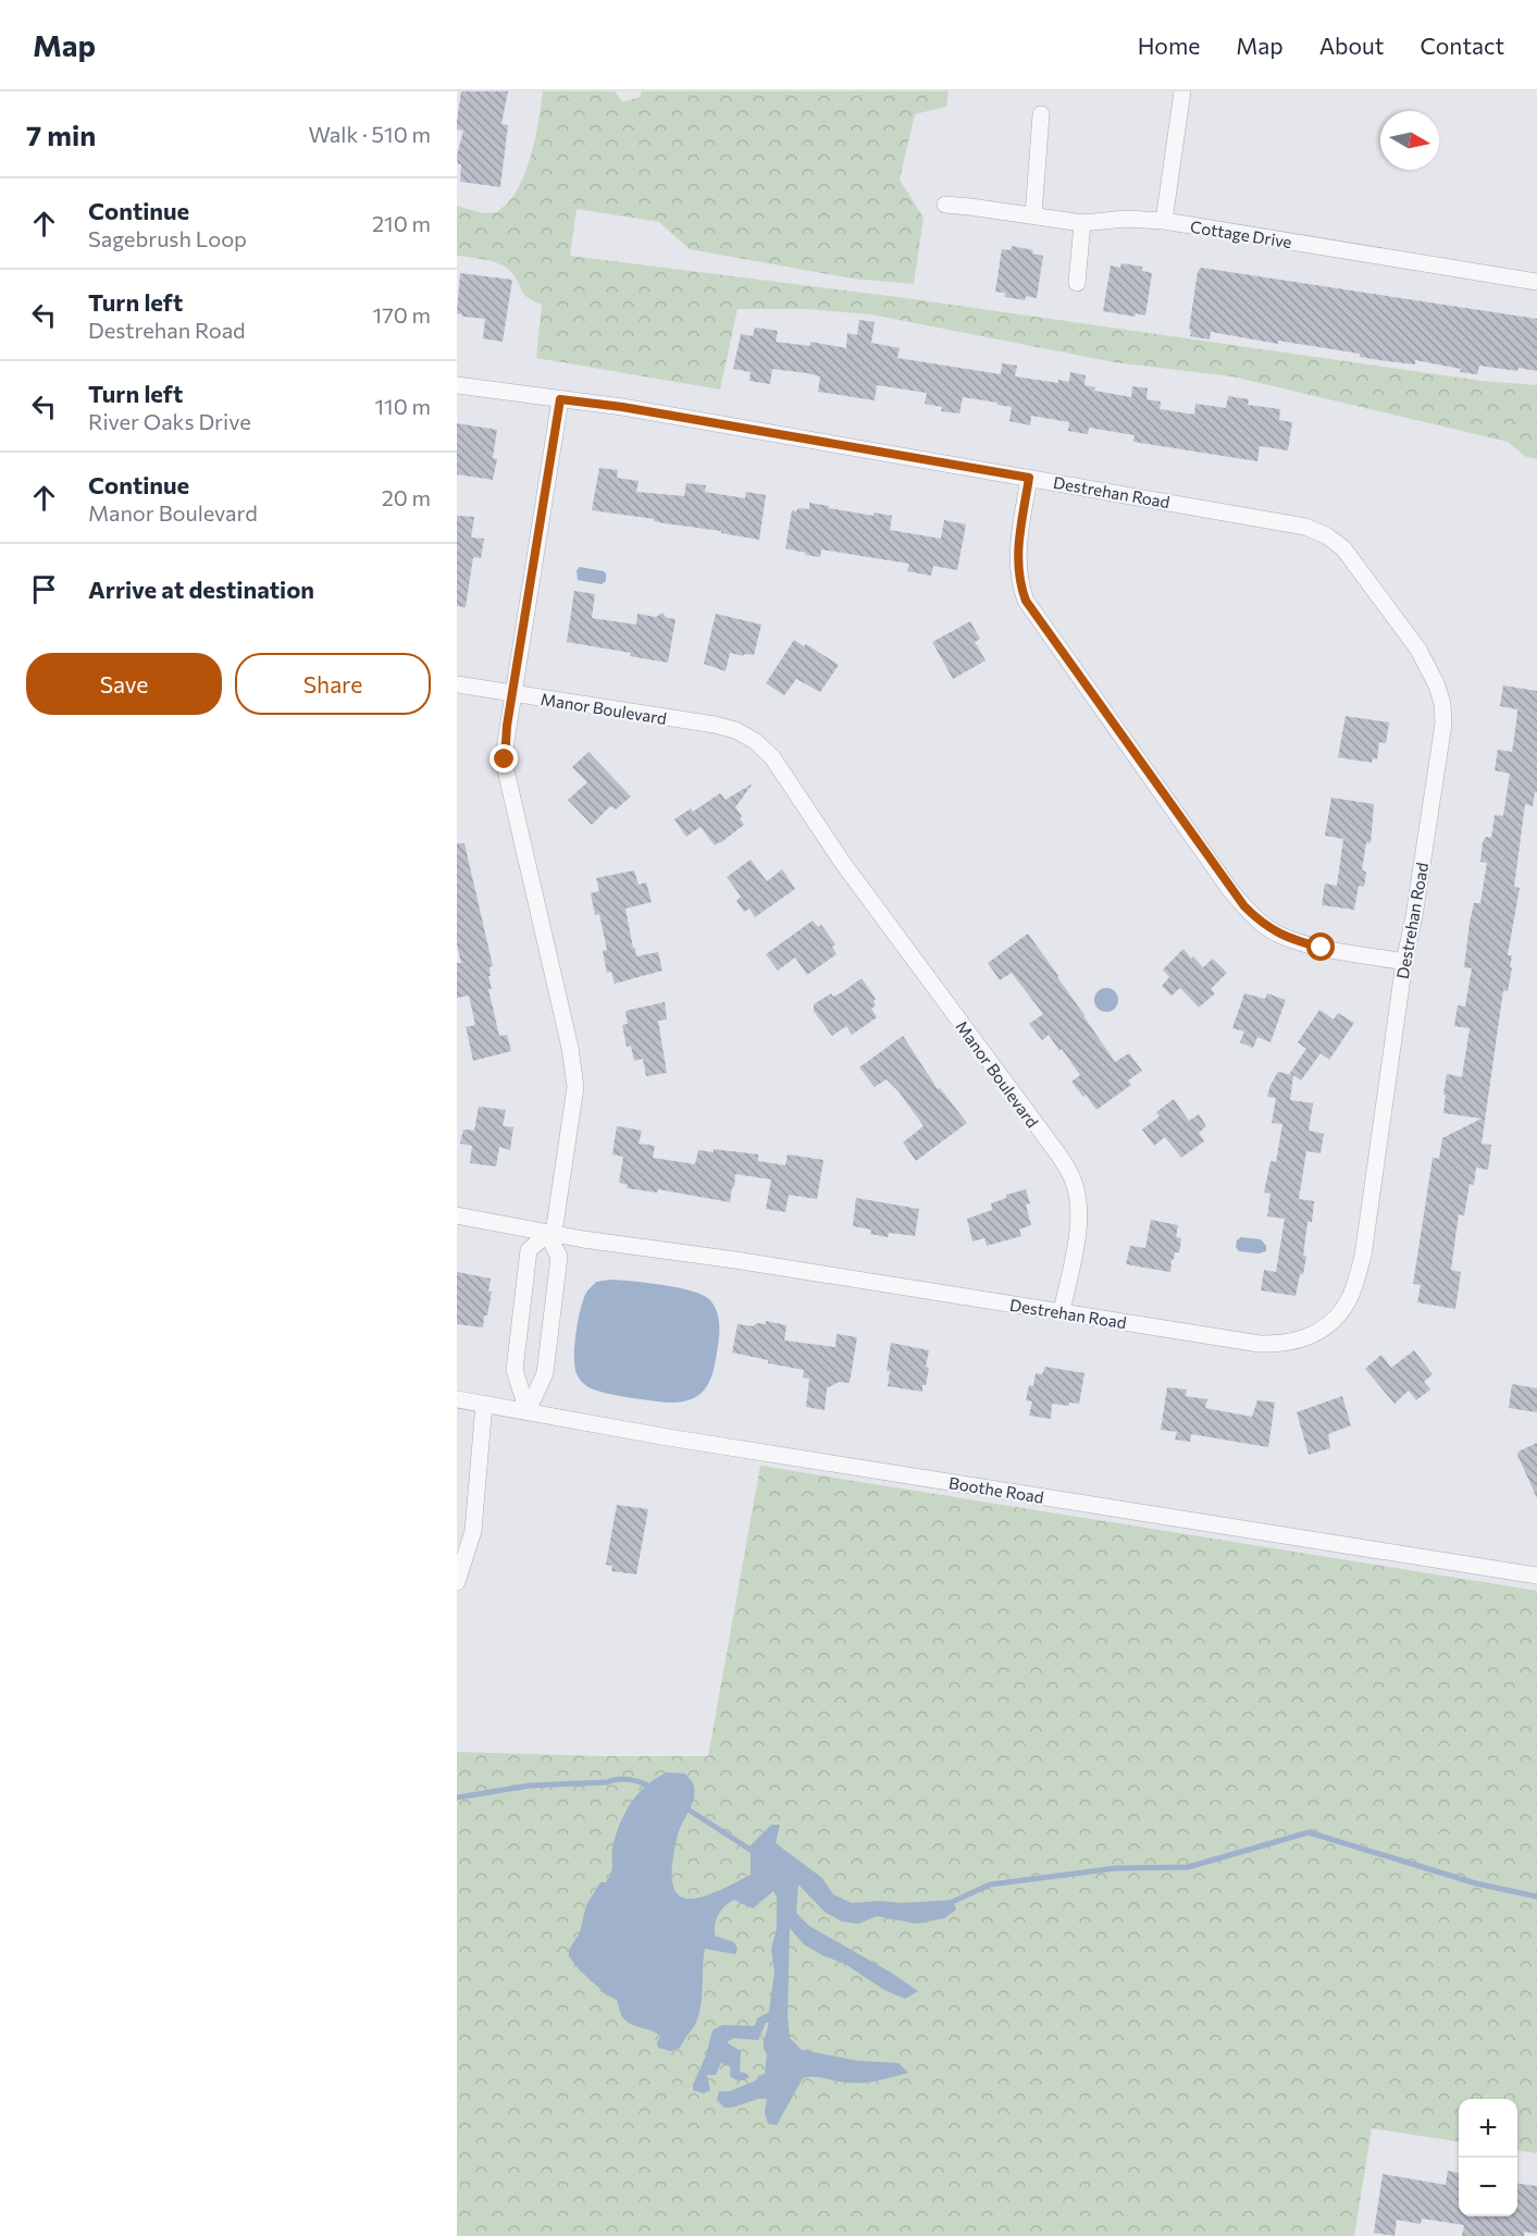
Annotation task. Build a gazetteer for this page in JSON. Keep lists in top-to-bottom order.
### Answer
{
  "streets": {
    "street": [
      "Cottage Drive",
      "Destrehan Road",
      "Manor Boulevard",
      "Boothe Road"
    ]
  },
  "crossings": [
    ["Destrehan Road", "Manor Boulevard"]
  ],
  "north": "right",
  "page": {
    "header": "Map",
    "nav": [
      "Home",
      "Map",
      "About",
      "Contact"
    ],
    "heading": ["7 min", "Walk · 510 m"],
    "list": [
      ["Continue", "Sagebrush Loop", "210 m"],
      ["Turn left", "Destrehan Road", "170 m"],
      ["Turn left", "River Oaks Drive", "110 m"],
      ["Continue", "Manor Boulevard", "20 m"],
      "Arrive at destination"
    ],
    "buttons": ["Save", "Share"],
    "map_buttons": ["+", "−"]
  }
}
